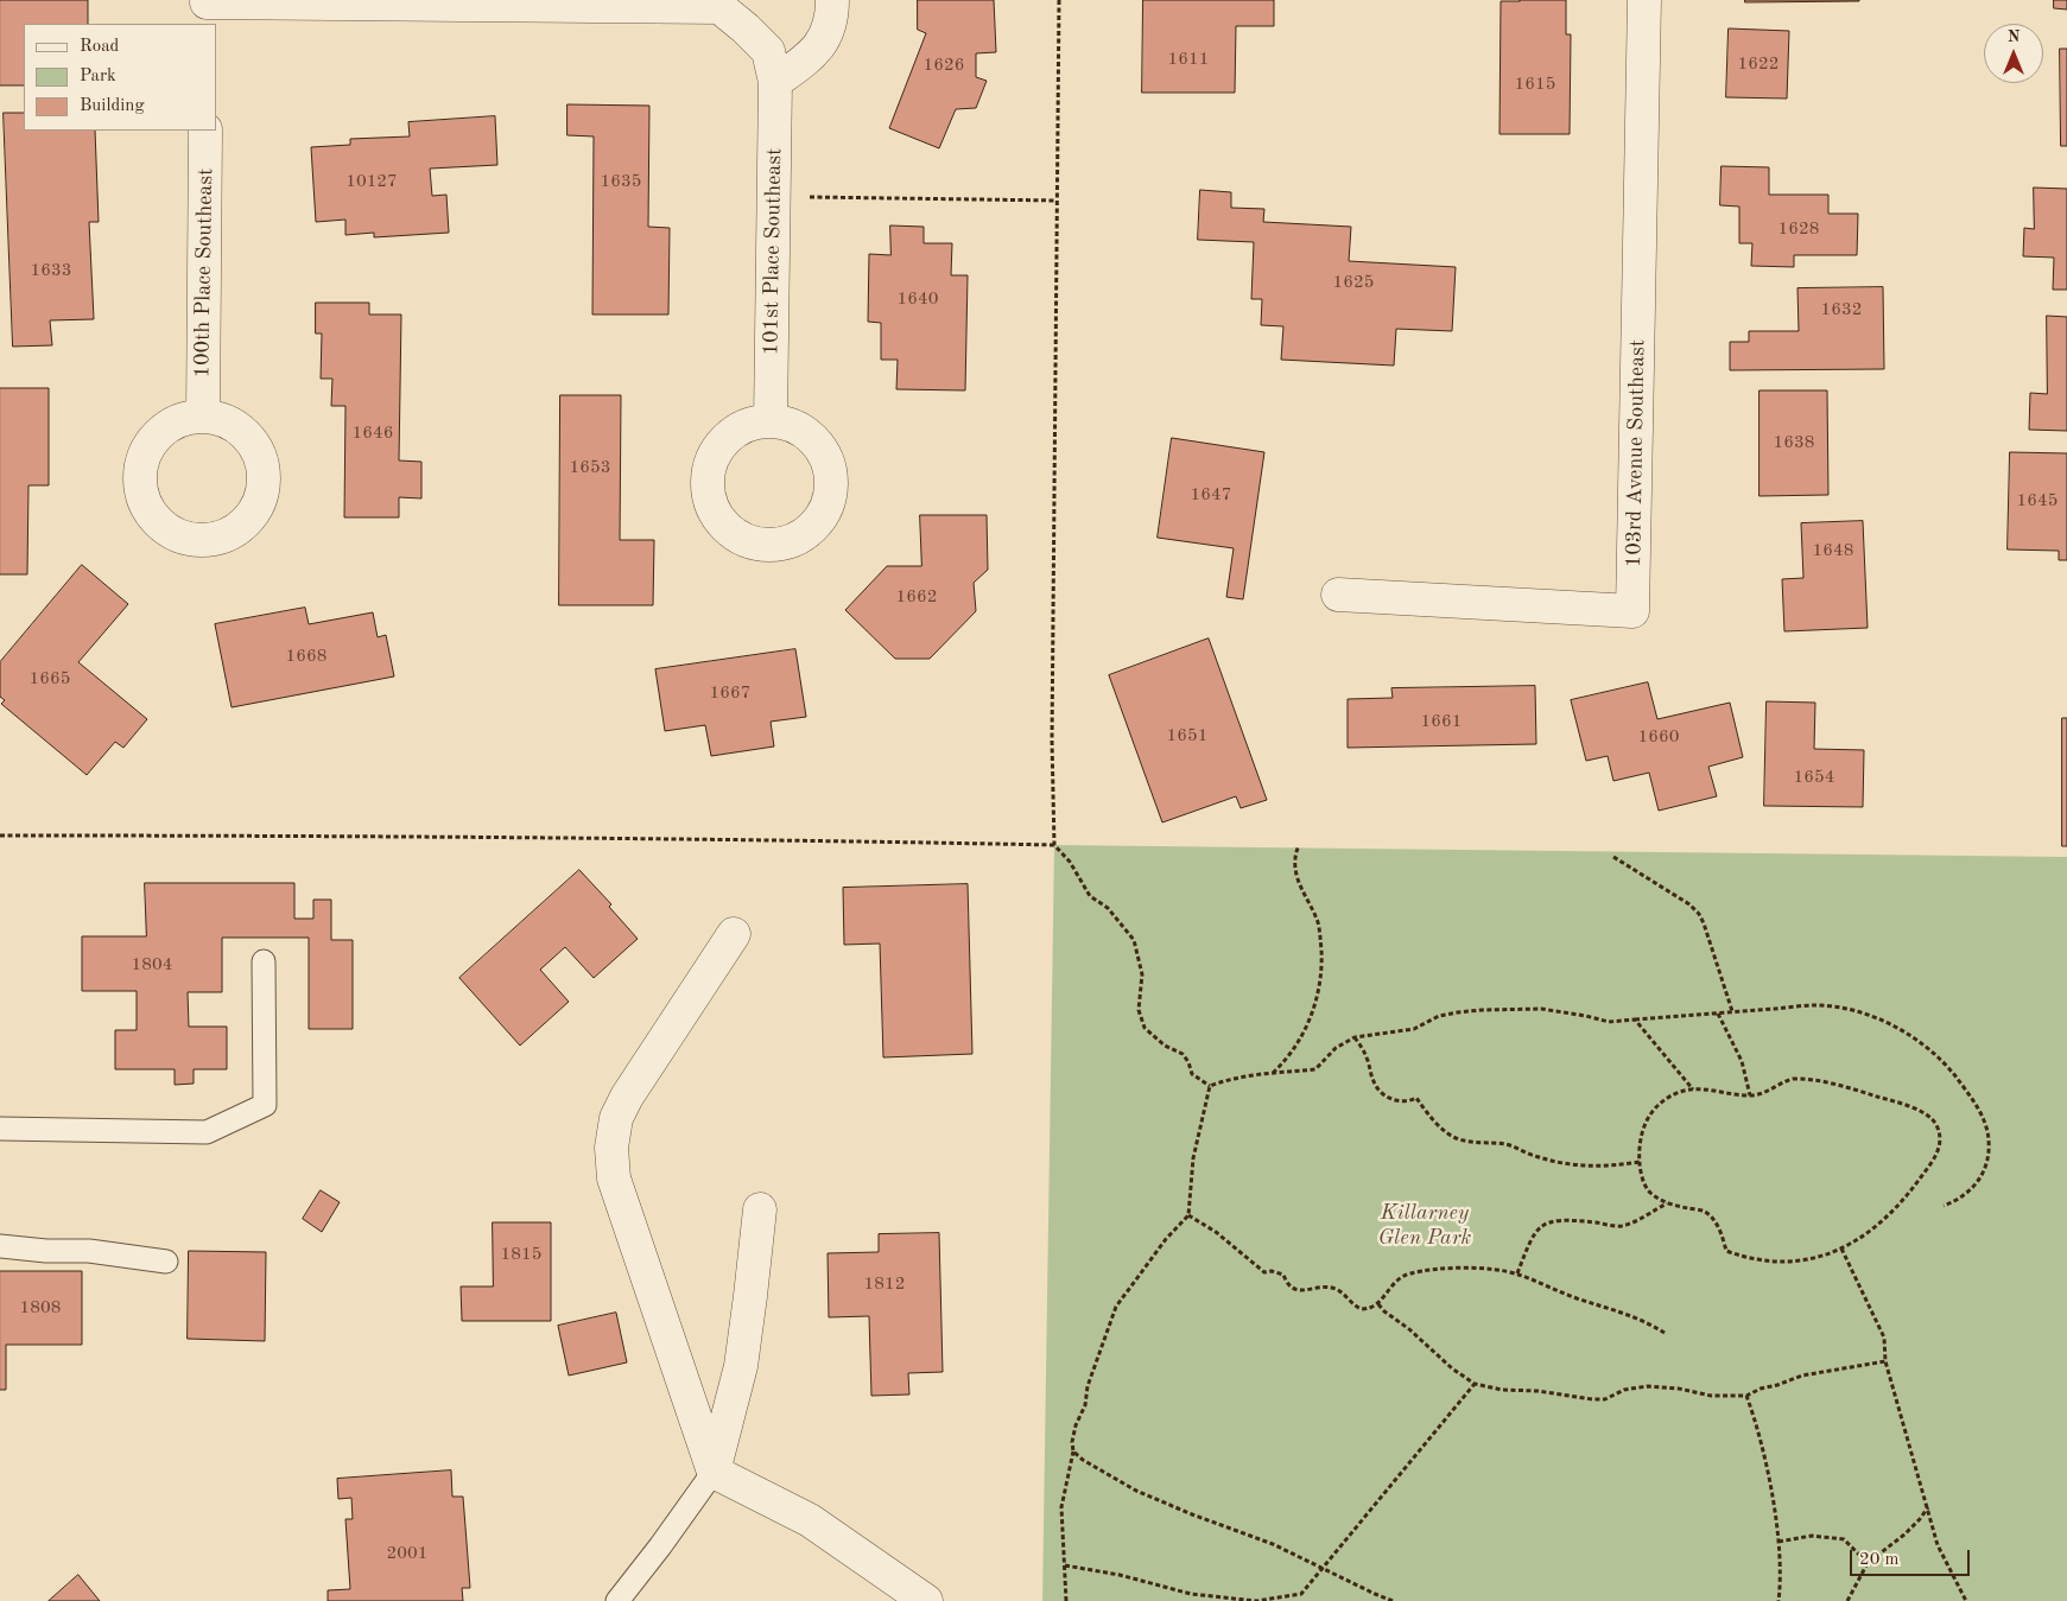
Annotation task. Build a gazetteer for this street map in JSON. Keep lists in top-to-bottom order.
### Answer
{
  "streets": {
    "street": ["101st Place Southeast", "100th Place Southeast", "103rd Avenue Southeast"]
  },
  "parks": ["Killarney Glen Park"],
  "house_numbers": [
    "1611",
    "1622",
    "1626",
    "1615",
    "10127",
    "1635",
    "1628",
    "1633",
    "1625",
    "1640",
    "1632",
    "1646",
    "1638",
    "1653",
    "1647",
    "1645",
    "1648",
    "1662",
    "1668",
    "1665",
    "1667",
    "1661",
    "1651",
    "1660",
    "1654",
    "1804",
    "1815",
    "1812",
    "1808",
    "2001"
  ],
  "legend": ["Road", "Park", "Building"],
  "scale_bar": "20 m",
  "north": "top"
}
